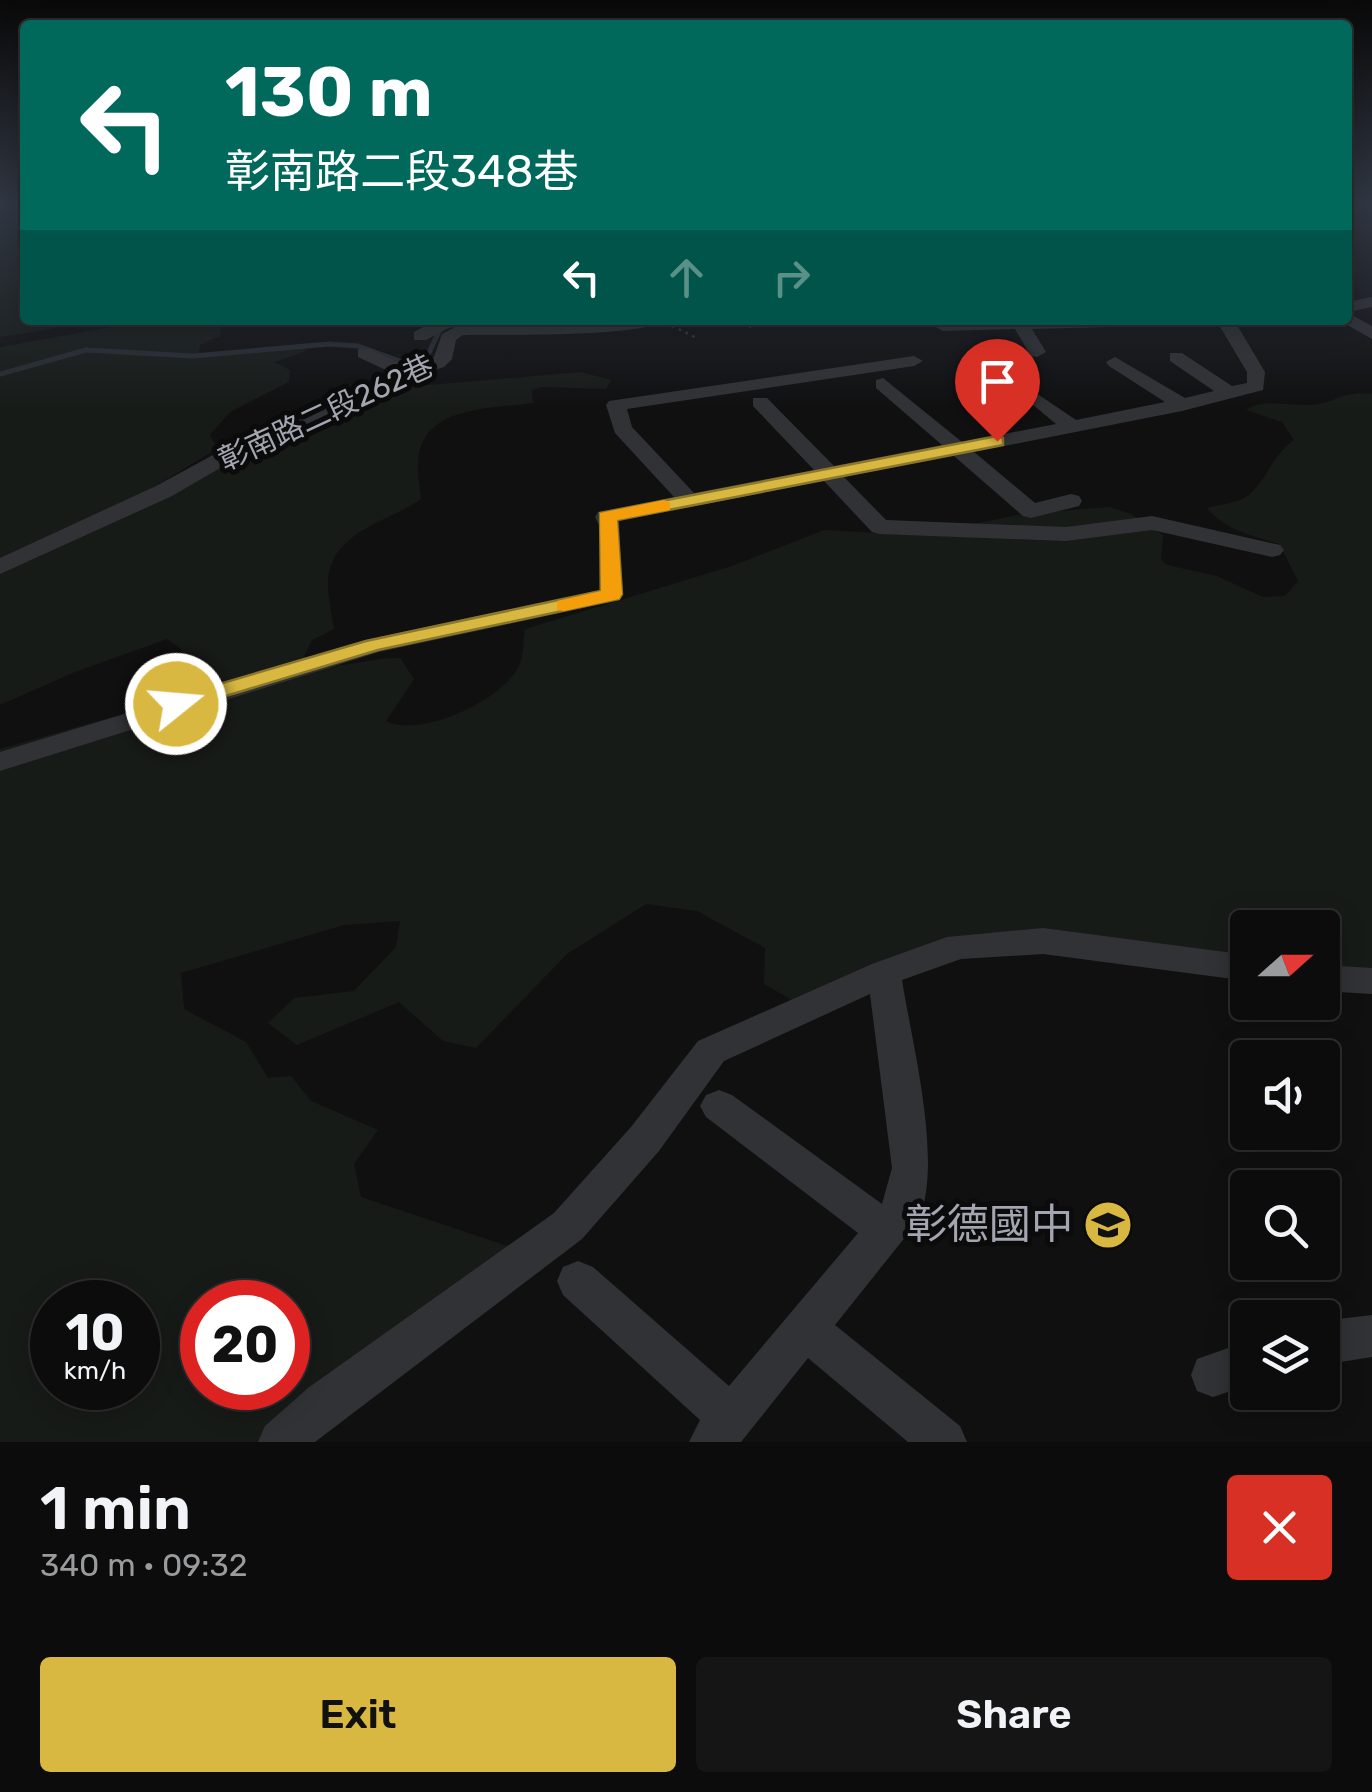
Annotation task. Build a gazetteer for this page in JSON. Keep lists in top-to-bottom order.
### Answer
{
  "streets": {
    "street": ["彰南路二段262巷"]
  },
  "places": {
    "school or university": ["彰德國中"]
  },
  "north": "right",
  "page": {
    "turn": ["130 m", "彰南路二段348巷"],
    "speed": "10 km/h",
    "limit": "20",
    "heading": ["1 min", "340 m · 09:32"],
    "buttons": ["Exit", "Share"]
  }
}
